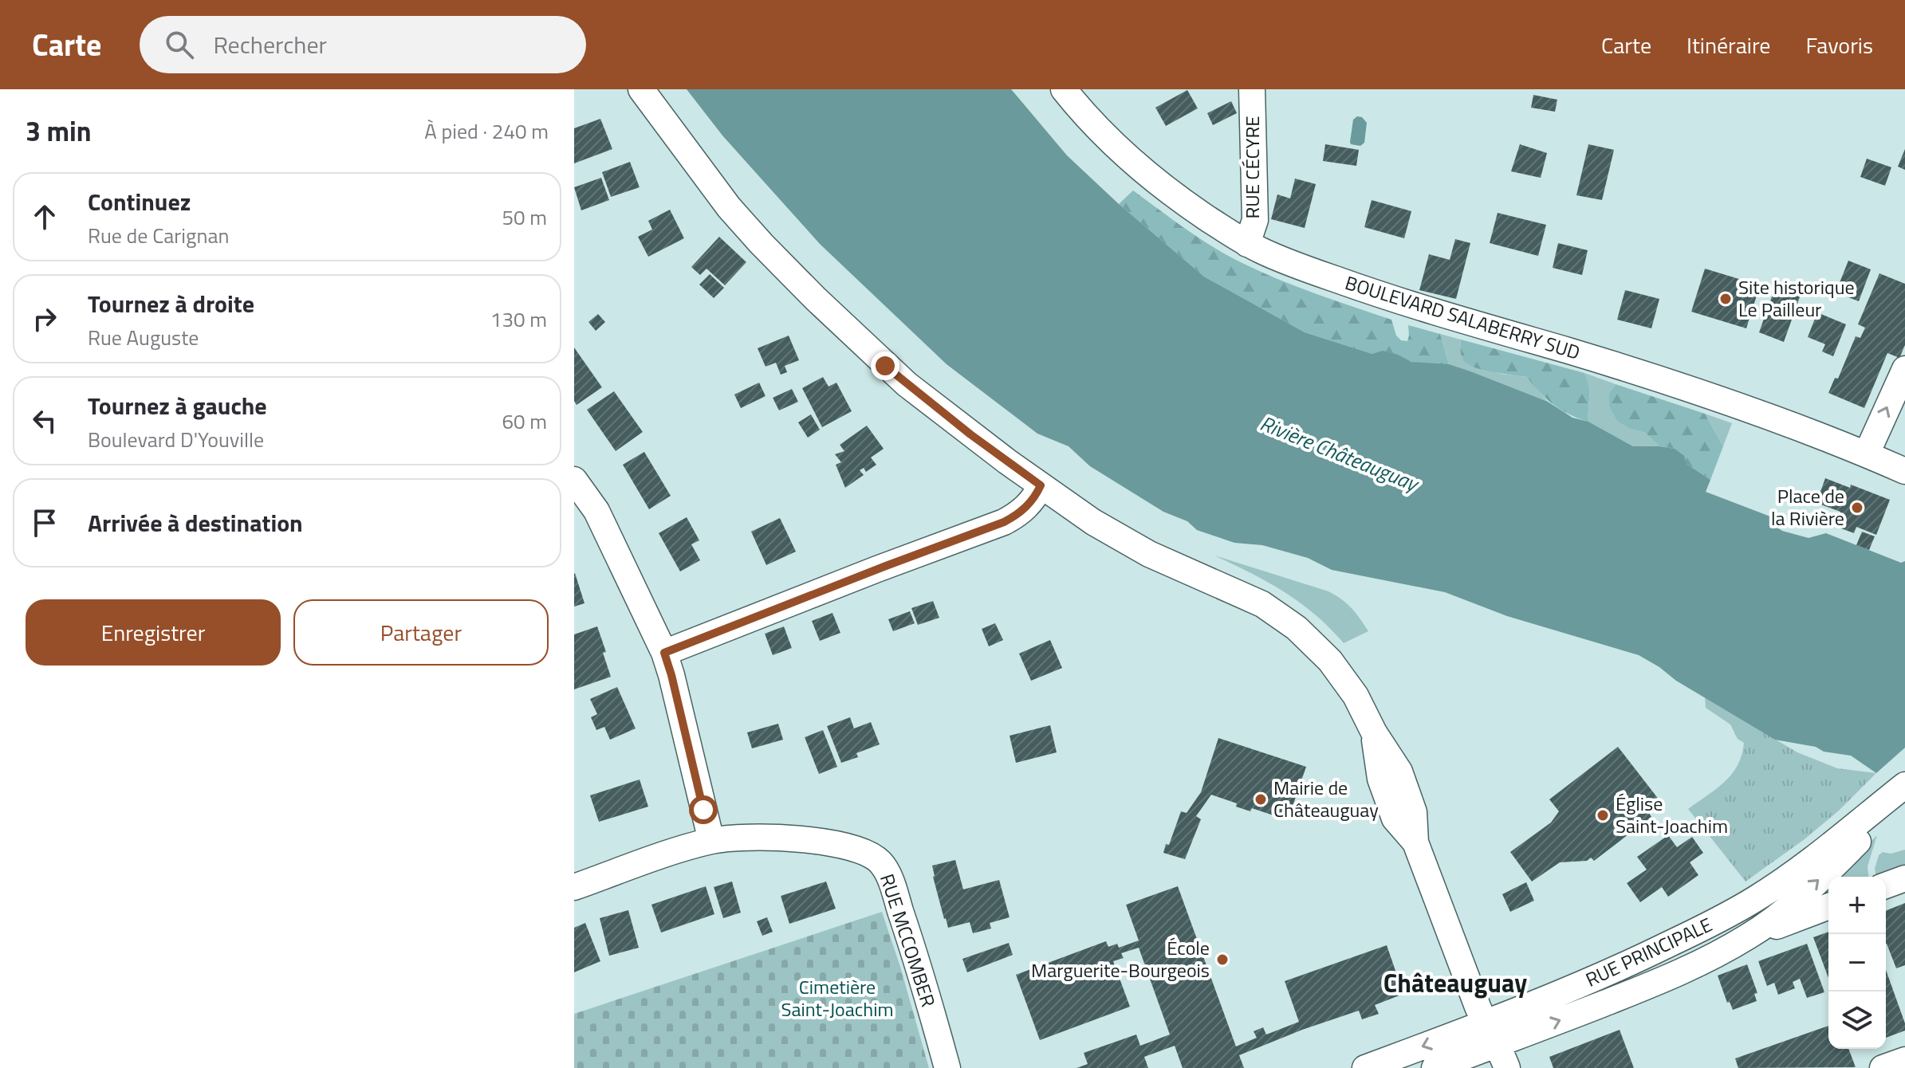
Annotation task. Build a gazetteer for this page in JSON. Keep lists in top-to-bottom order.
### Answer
{
  "streets": {
    "street": [
      "RUE CÉCYRE",
      "BOULEVARD SALABERRY SUD",
      "RUE MCCOMBER",
      "RUE PRINCIPALE"
    ]
  },
  "crossings": [
    ["RUE CÉCYRE", "BOULEVARD SALABERRY SUD"]
  ],
  "districts": ["Châteauguay"],
  "water": ["Rivière Châteauguay"],
  "parks": ["Cimetière Saint-Joachim"],
  "places": [
    "Site historique Le Pailleur",
    "Place de la Rivière",
    "Mairie de Châteauguay",
    "Église Saint-Joachim",
    "École Marguerite-Bourgeois"
  ],
  "page": {
    "header": "Carte",
    "search": "Rechercher",
    "nav": ["Carte", "Itinéraire", "Favoris"],
    "heading": ["3 min", "À pied · 240 m"],
    "list": [
      ["Continuez", "Rue de Carignan", "50 m"],
      ["Tournez à droite", "Rue Auguste", "130 m"],
      ["Tournez à gauche", "Boulevard D'Youville", "60 m"],
      "Arrivée à destination"
    ],
    "buttons": ["Enregistrer", "Partager"],
    "map_buttons": ["+", "−"]
  }
}
